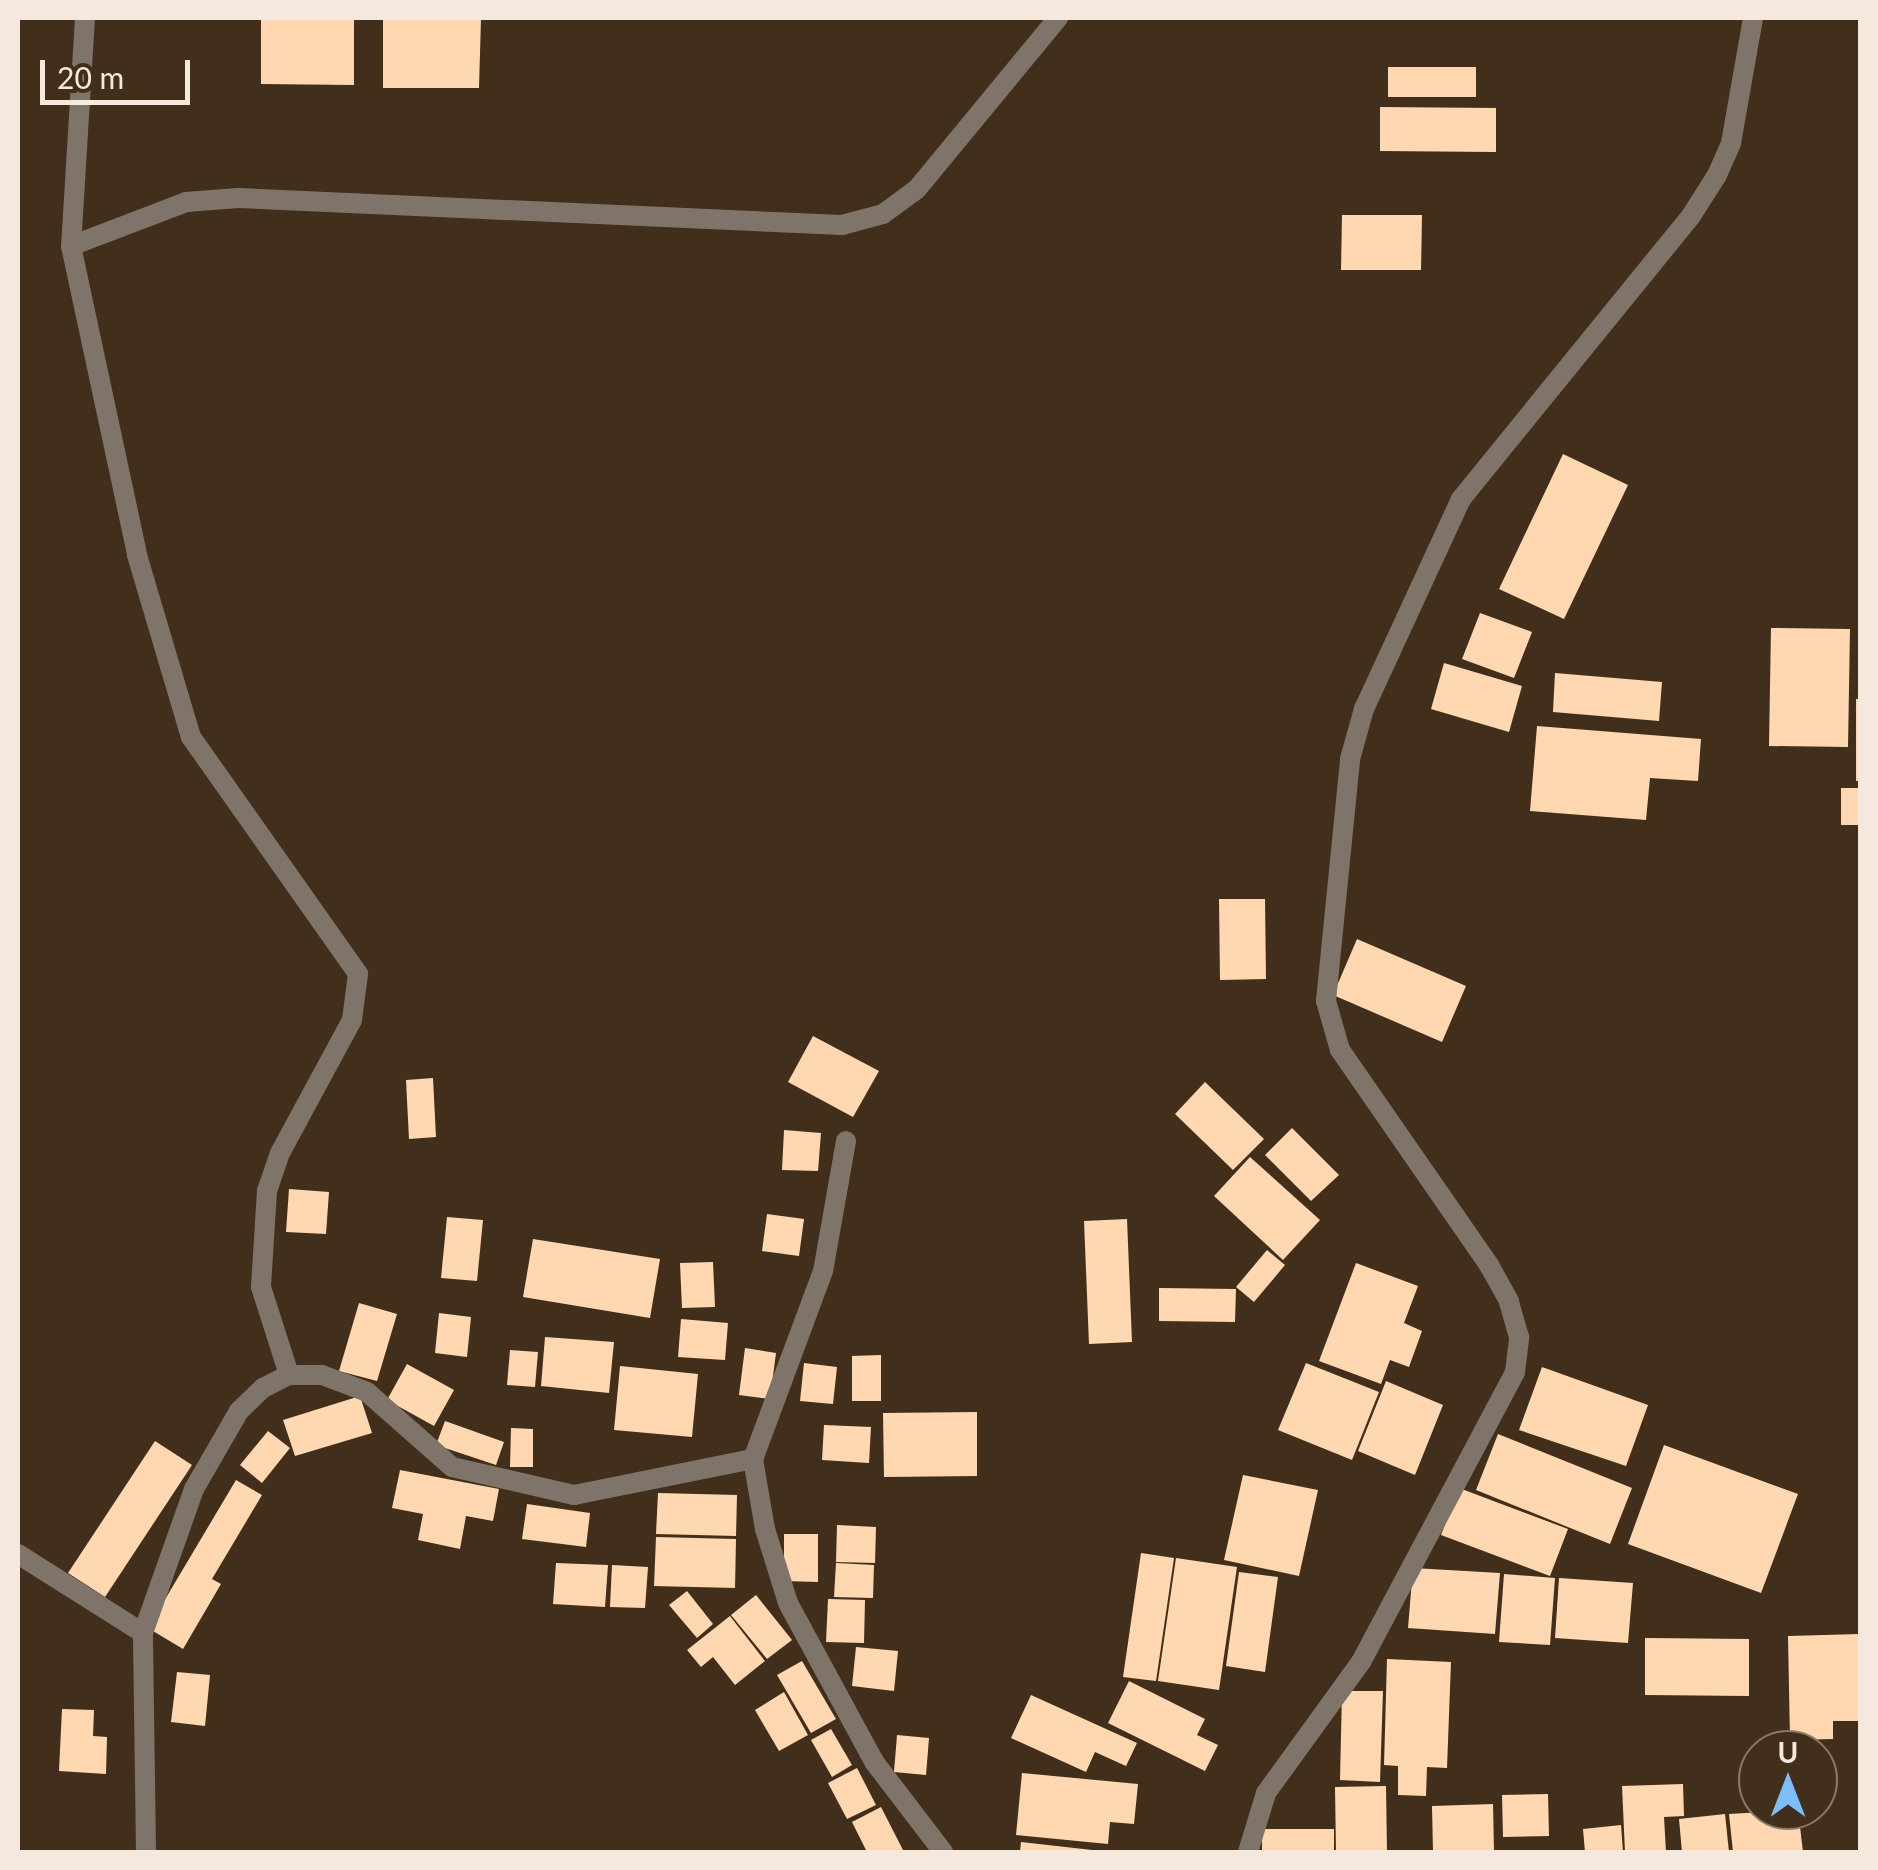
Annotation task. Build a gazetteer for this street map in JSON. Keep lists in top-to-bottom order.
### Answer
{
  "scale_bar": "20 m",
  "north": "top"
}
